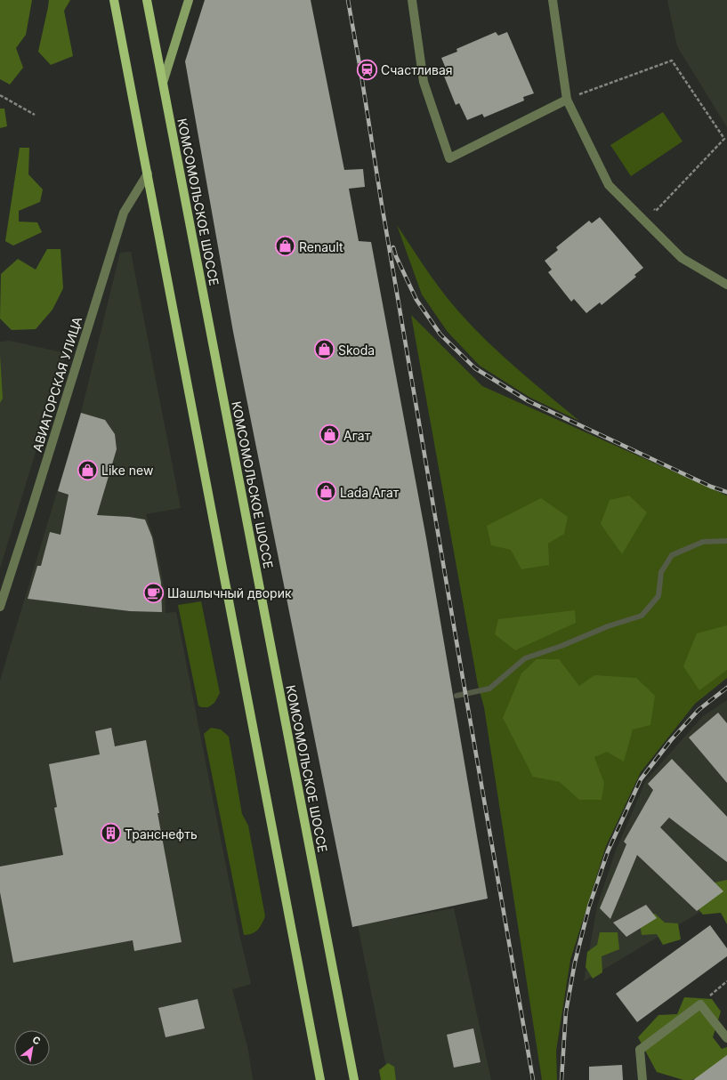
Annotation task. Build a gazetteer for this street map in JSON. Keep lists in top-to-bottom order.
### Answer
{
  "streets": {
    "main road": ["КОМСОМОЛЬСКОЕ ШОССЕ"],
    "street": ["АВИАТОРСКАЯ УЛИЦА"]
  },
  "places": {
    "station": ["Счастливая"],
    "shop": [
      "Renault",
      "Skoda",
      "Агат",
      "Like new",
      "Lada Агат"
    ],
    "cafe": ["Шашлычный дворик"],
    "building": ["Транснефть"]
  },
  "north": "top right"
}
